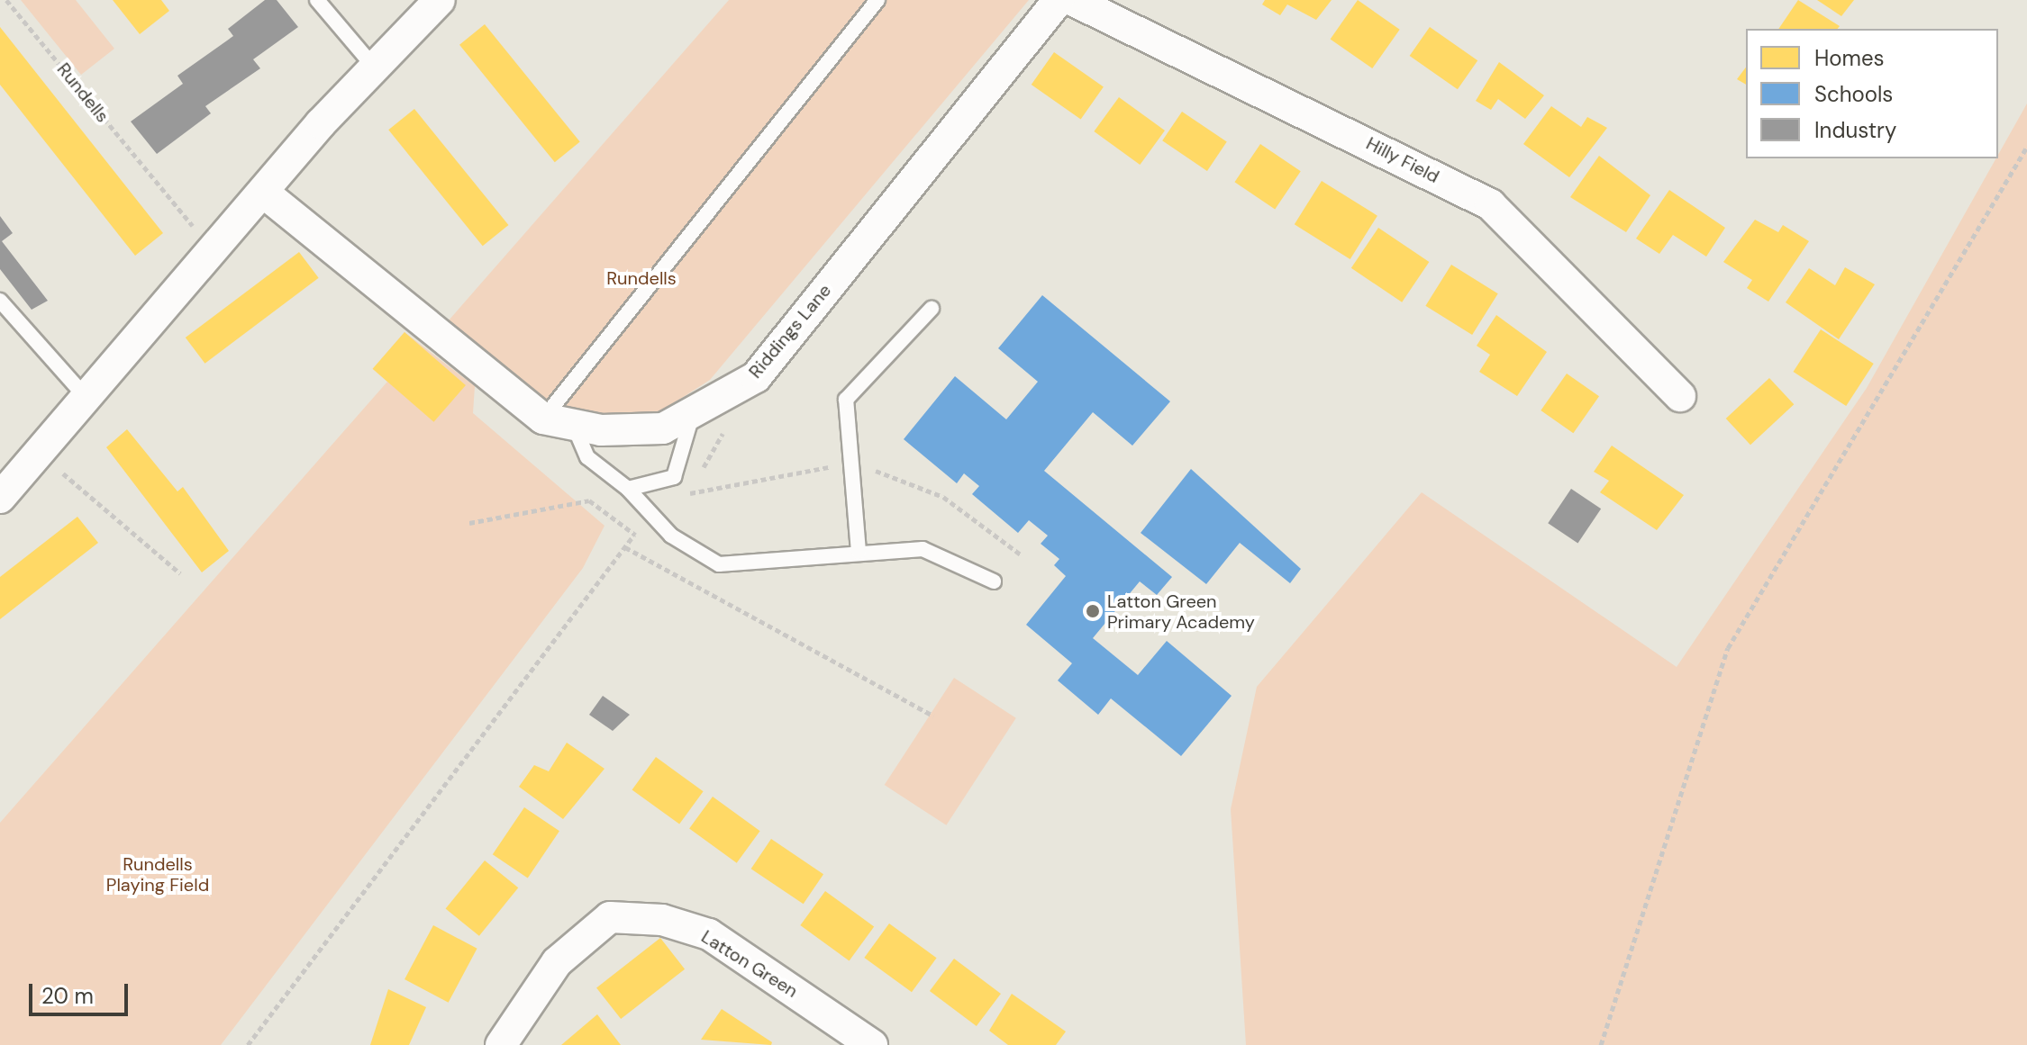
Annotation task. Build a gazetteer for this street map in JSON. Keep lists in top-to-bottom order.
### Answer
{
  "streets": {
    "street": ["Hilly Field", "Riddings Lane", "Latton Green"],
    "path": ["Rundells"]
  },
  "parks": ["Rundells", "Rundells Playing Field"],
  "places": ["Latton Green Primary Academy"],
  "legend": ["Homes", "Schools", "Industry"],
  "scale_bar": "20 m"
}
